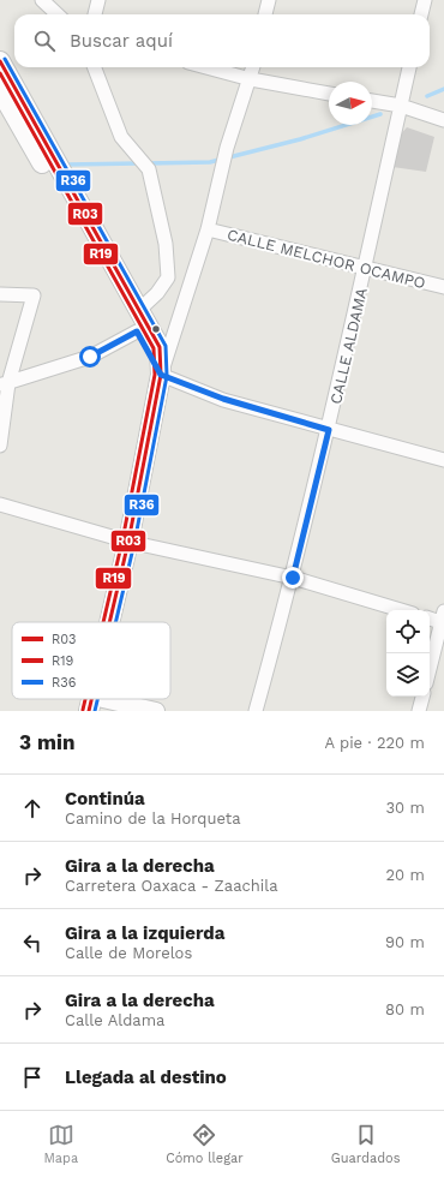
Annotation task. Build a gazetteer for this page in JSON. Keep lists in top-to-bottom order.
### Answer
{
  "streets": {
    "street": ["CALLE MELCHOR OCAMPO", "CALLE ALDAMA"]
  },
  "crossings": [
    ["CALLE MELCHOR OCAMPO", "CALLE ALDAMA"]
  ],
  "lines": ["transit line R36", "transit line R03", "transit line R19"],
  "legend": ["R03", "R19", "R36"],
  "north": "right",
  "page": {
    "search": "Buscar aquí",
    "heading": ["3 min", "A pie · 220 m"],
    "list": [
      ["Continúa", "Camino de la Horqueta", "30 m"],
      ["Gira a la derecha", "Carretera Oaxaca - Zaachila", "20 m"],
      ["Gira a la izquierda", "Calle de Morelos", "90 m"],
      ["Gira a la derecha", "Calle Aldama", "80 m"],
      "Llegada al destino"
    ],
    "nav": ["Mapa", "Cómo llegar", "Guardados"]
  }
}
